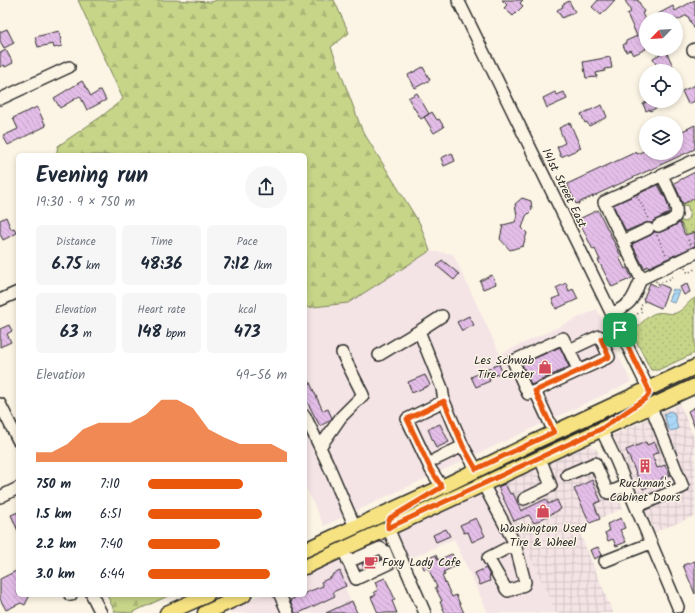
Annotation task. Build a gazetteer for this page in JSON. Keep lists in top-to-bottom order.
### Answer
{
  "streets": {
    "street": ["141st Street East"]
  },
  "places": {
    "shop": ["Les Schwab Tire Center", "Washington Used Tire & Wheel"],
    "building": ["Ruckman's Cabinet Doors"],
    "cafe": ["Foxy Lady Cafe"]
  },
  "north": "bottom left",
  "page": {
    "heading": ["Evening run", "19:30 · 9 × 750 m"],
    "stats": [
      ["Distance", "6.75 km"],
      ["Time", "48:36"],
      ["Pace", "7:12 /km"],
      ["Elevation", "63 m"],
      ["Heart rate", "148 bpm"],
      ["kcal", "473"]
    ],
    "chart": ["Elevation", "49–56 m"],
    "list": [
      {
        "name": "750 m",
        "note": "7:10"
      },
      {
        "name": "1.5 km",
        "note": "6:51"
      },
      {
        "name": "2.2 km",
        "note": "7:40"
      },
      {
        "name": "3.0 km",
        "note": "6:44"
      }
    ]
  }
}
